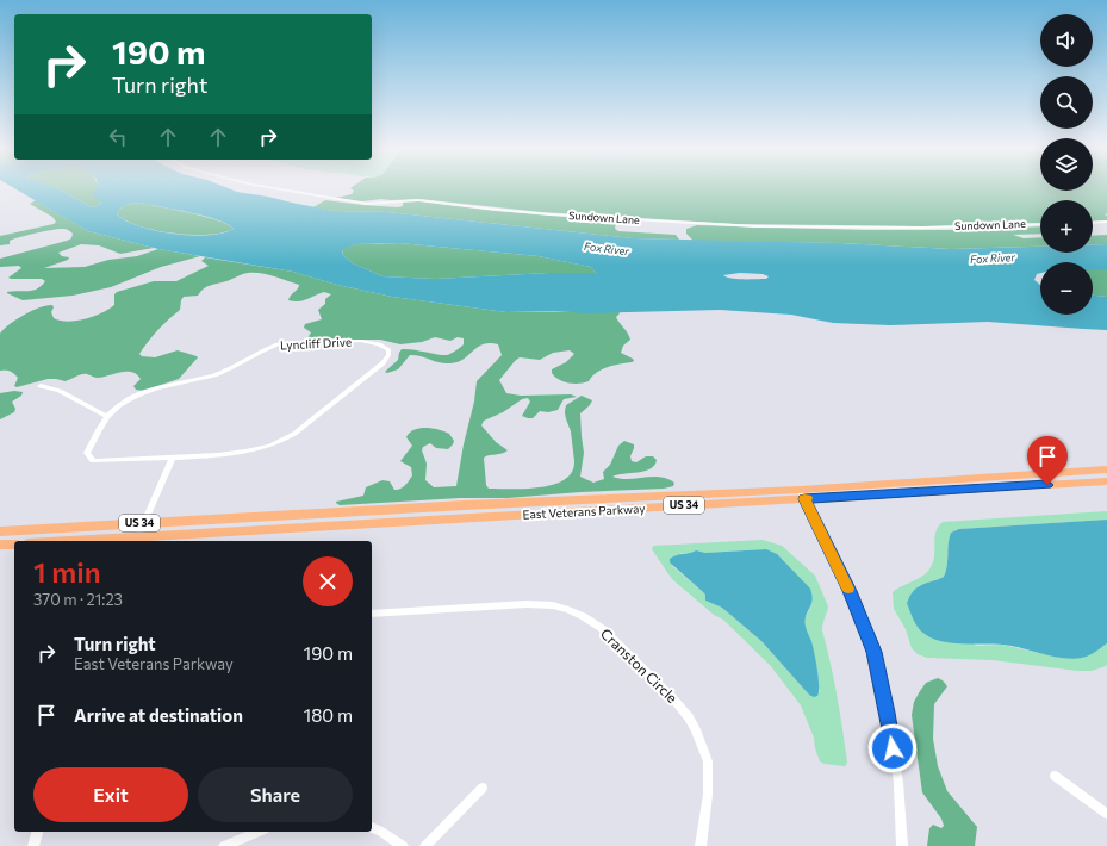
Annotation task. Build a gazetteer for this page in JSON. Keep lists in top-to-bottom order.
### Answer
{
  "streets": {
    "main road": ["US 34", "East Veterans Parkway"],
    "street": ["Sundown Lane", "Lyncliff Drive", "Cranston Circle"]
  },
  "crossings": [
    ["US 34", "East Veterans Parkway"]
  ],
  "water": ["Fox River"],
  "page": {
    "map_buttons": ["+", "−"],
    "turn": ["190 m", "Turn right"],
    "heading": ["1 min", "370 m · 21:23"],
    "list": [
      {
        "name": "Turn right",
        "note": "East Veterans Parkway",
        "value": "190 m"
      },
      {
        "name": "Arrive at destination",
        "value": "180 m"
      }
    ],
    "buttons": ["Exit", "Share"]
  }
}
